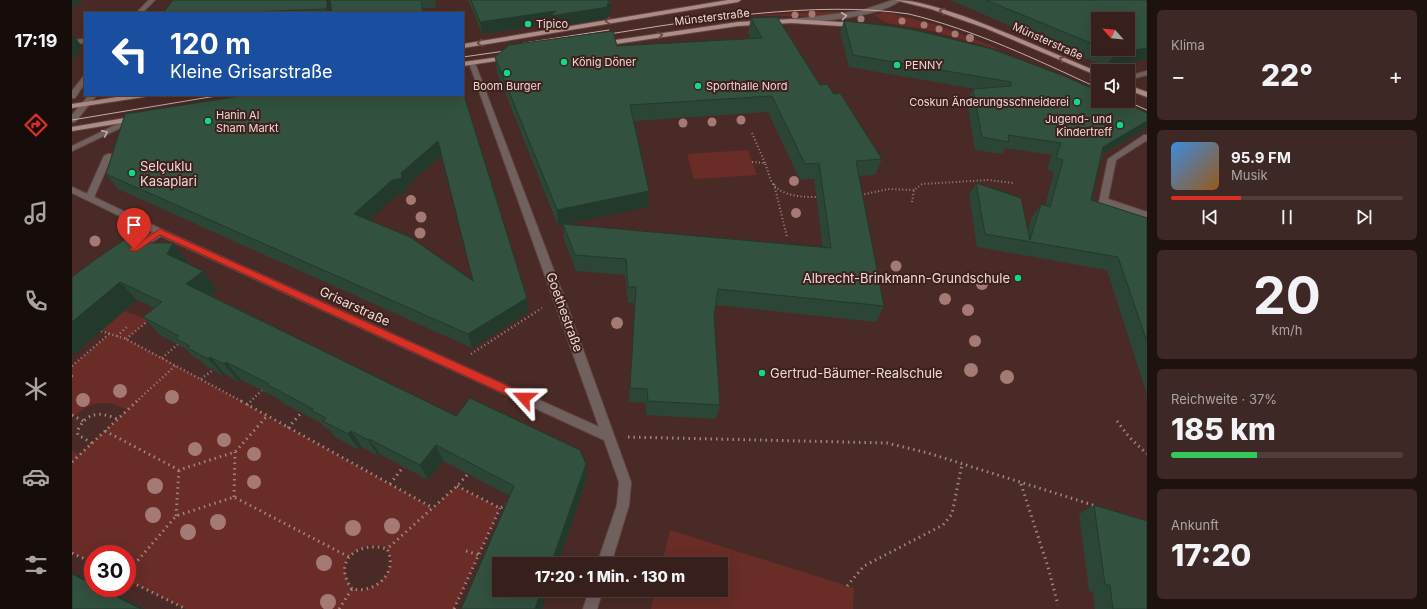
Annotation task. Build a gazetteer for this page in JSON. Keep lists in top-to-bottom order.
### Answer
{
  "streets": {
    "main road": ["Münsterstraße"],
    "street": ["Grisarstraße", "Goethestraße"]
  },
  "crossings": [
    ["Grisarstraße", "Goethestraße"]
  ],
  "places": [
    "Tipico",
    "König Döner",
    "PENNY",
    "Boom Burger",
    "Sporthalle Nord",
    "Coskun Änderungsschneiderei",
    "Hanin Al Sham Markt",
    "Jugend- und Kindertreff",
    "Selçuklu Kasaplari",
    "Albrecht-Brinkmann-Grundschule",
    "Gertrud-Bäumer-Realschule"
  ],
  "north": "top left",
  "page": {
    "tabs": "17:19",
    "tile": [
      "Klima",
      ["20", "km/h"],
      ["Reichweite · 37%", "185 km"],
      ["Ankunft", "17:20"]
    ],
    "turn": ["120 m", "Kleine Grisarstraße"],
    "heat": ["−", "22°", "+"],
    "song": ["95.9 FM", "Musik"],
    "limit": "30",
    "trip": "17:20 · 1 Min. · 130 m"
  }
}
